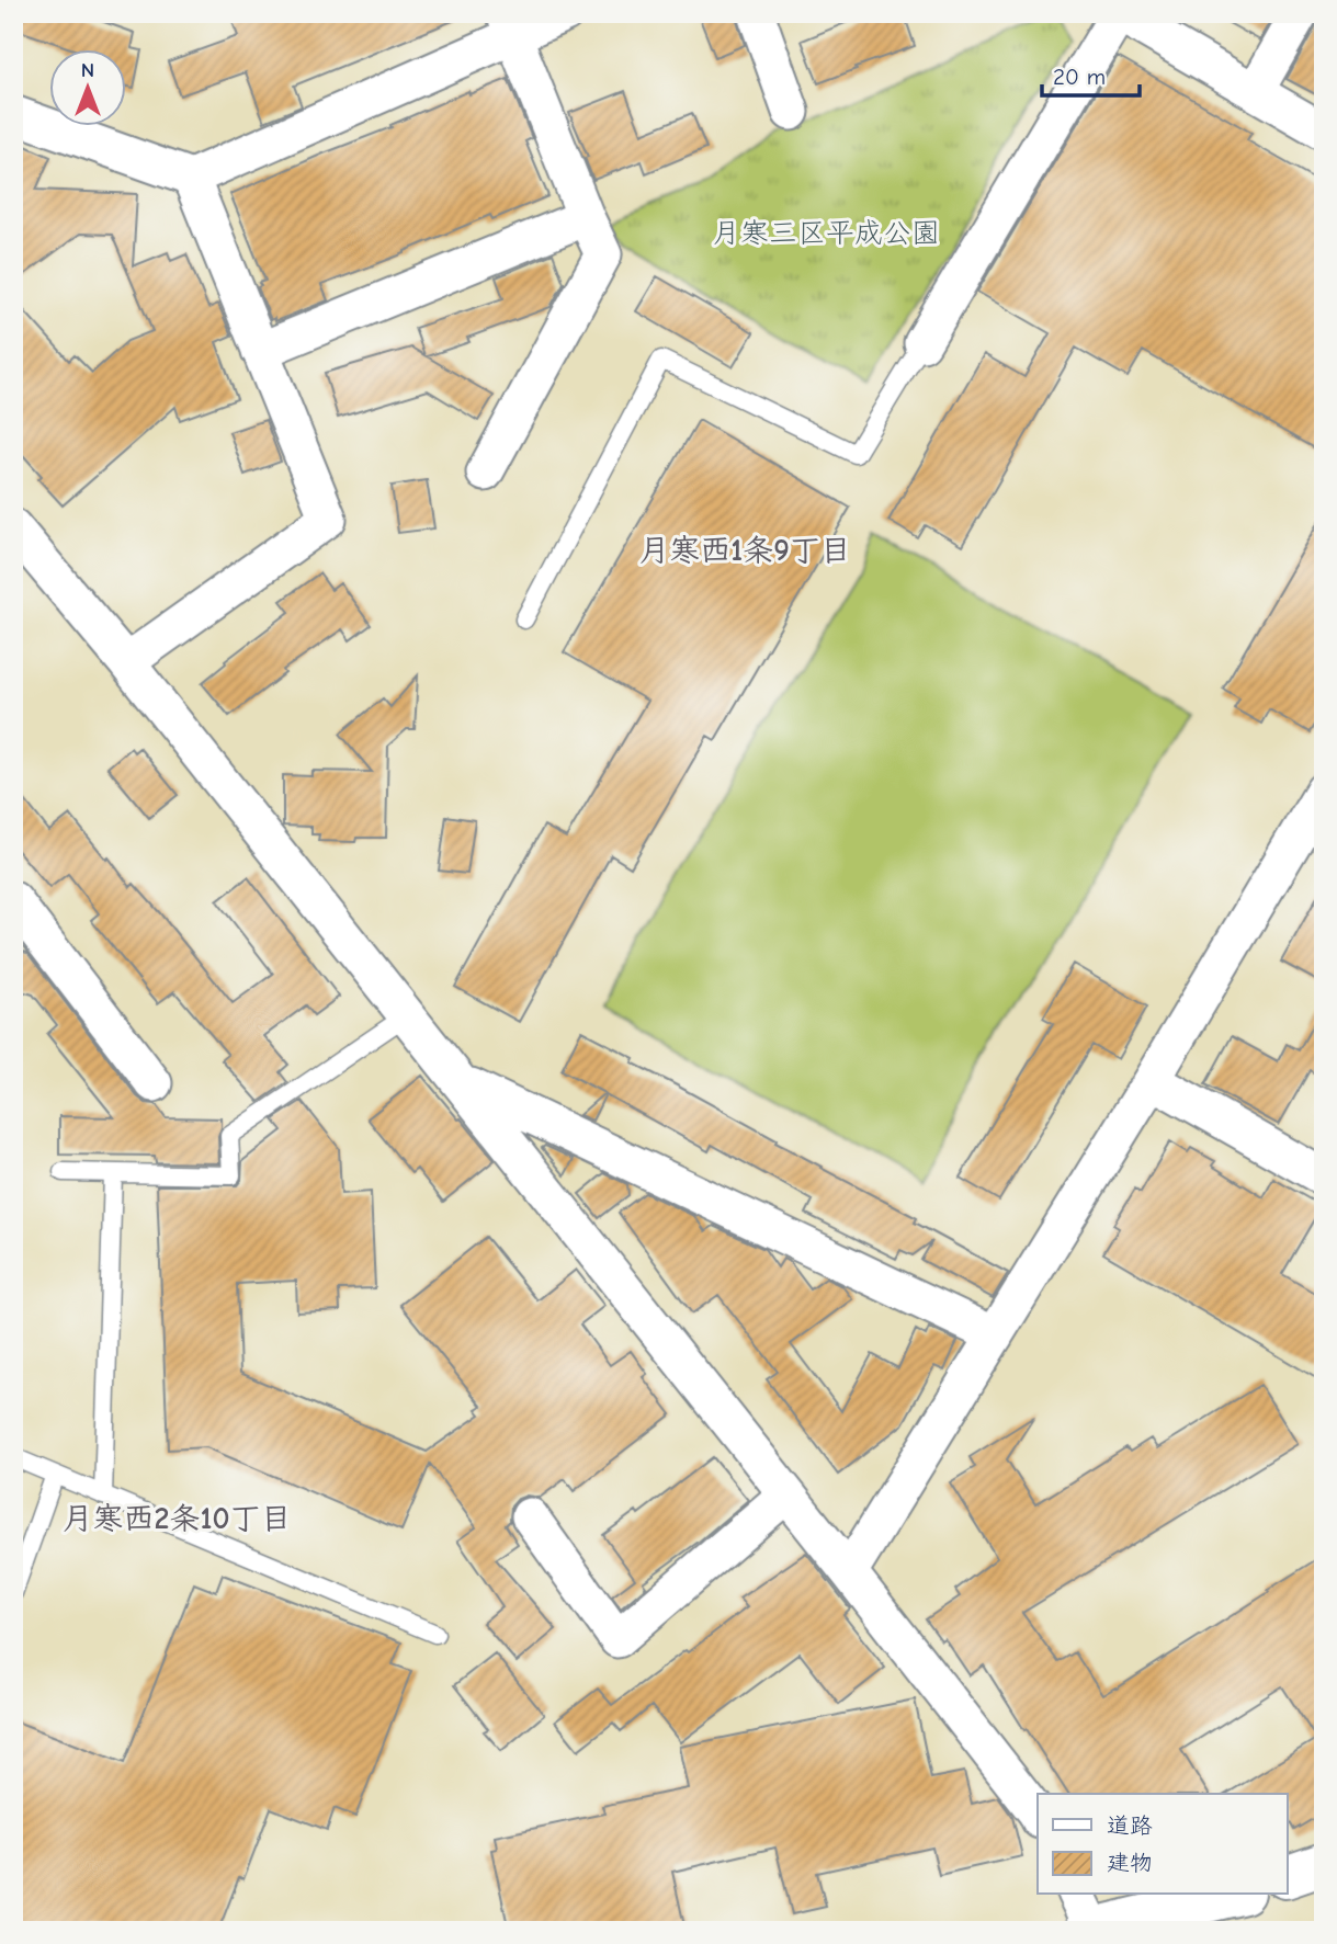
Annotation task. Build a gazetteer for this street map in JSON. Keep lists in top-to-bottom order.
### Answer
{
  "districts": ["月寒西1条9丁目", "月寒西2条10丁目"],
  "parks": ["月寒三区平成公園"],
  "legend": ["道路", "建物"],
  "scale_bar": "20 m",
  "north": "top"
}
